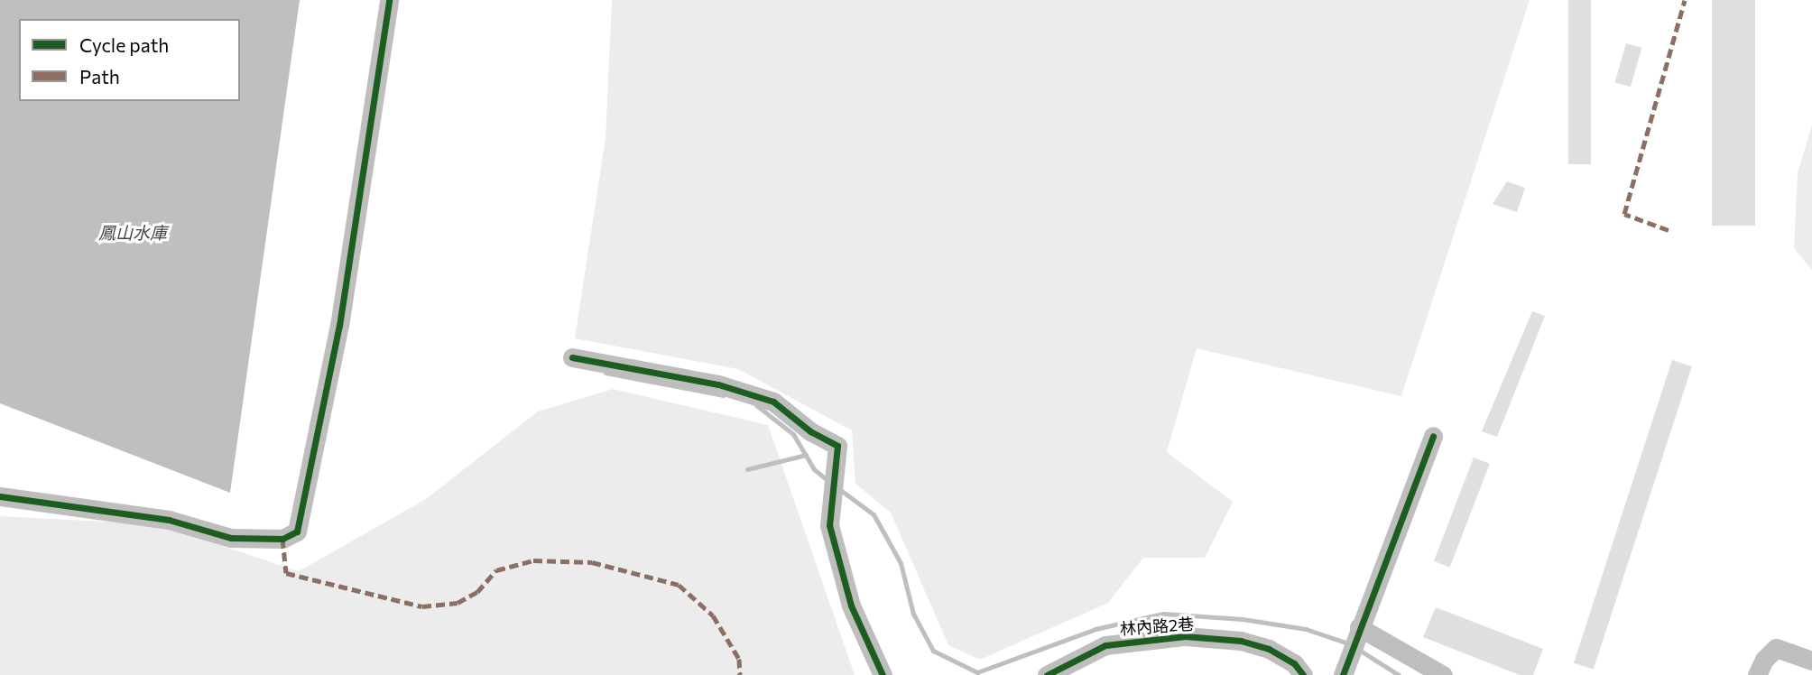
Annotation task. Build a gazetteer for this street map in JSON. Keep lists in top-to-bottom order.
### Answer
{
  "streets": {
    "street": ["林內路2巷"]
  },
  "water": ["鳳山水庫"],
  "legend": ["Cycle path", "Path"]
}
